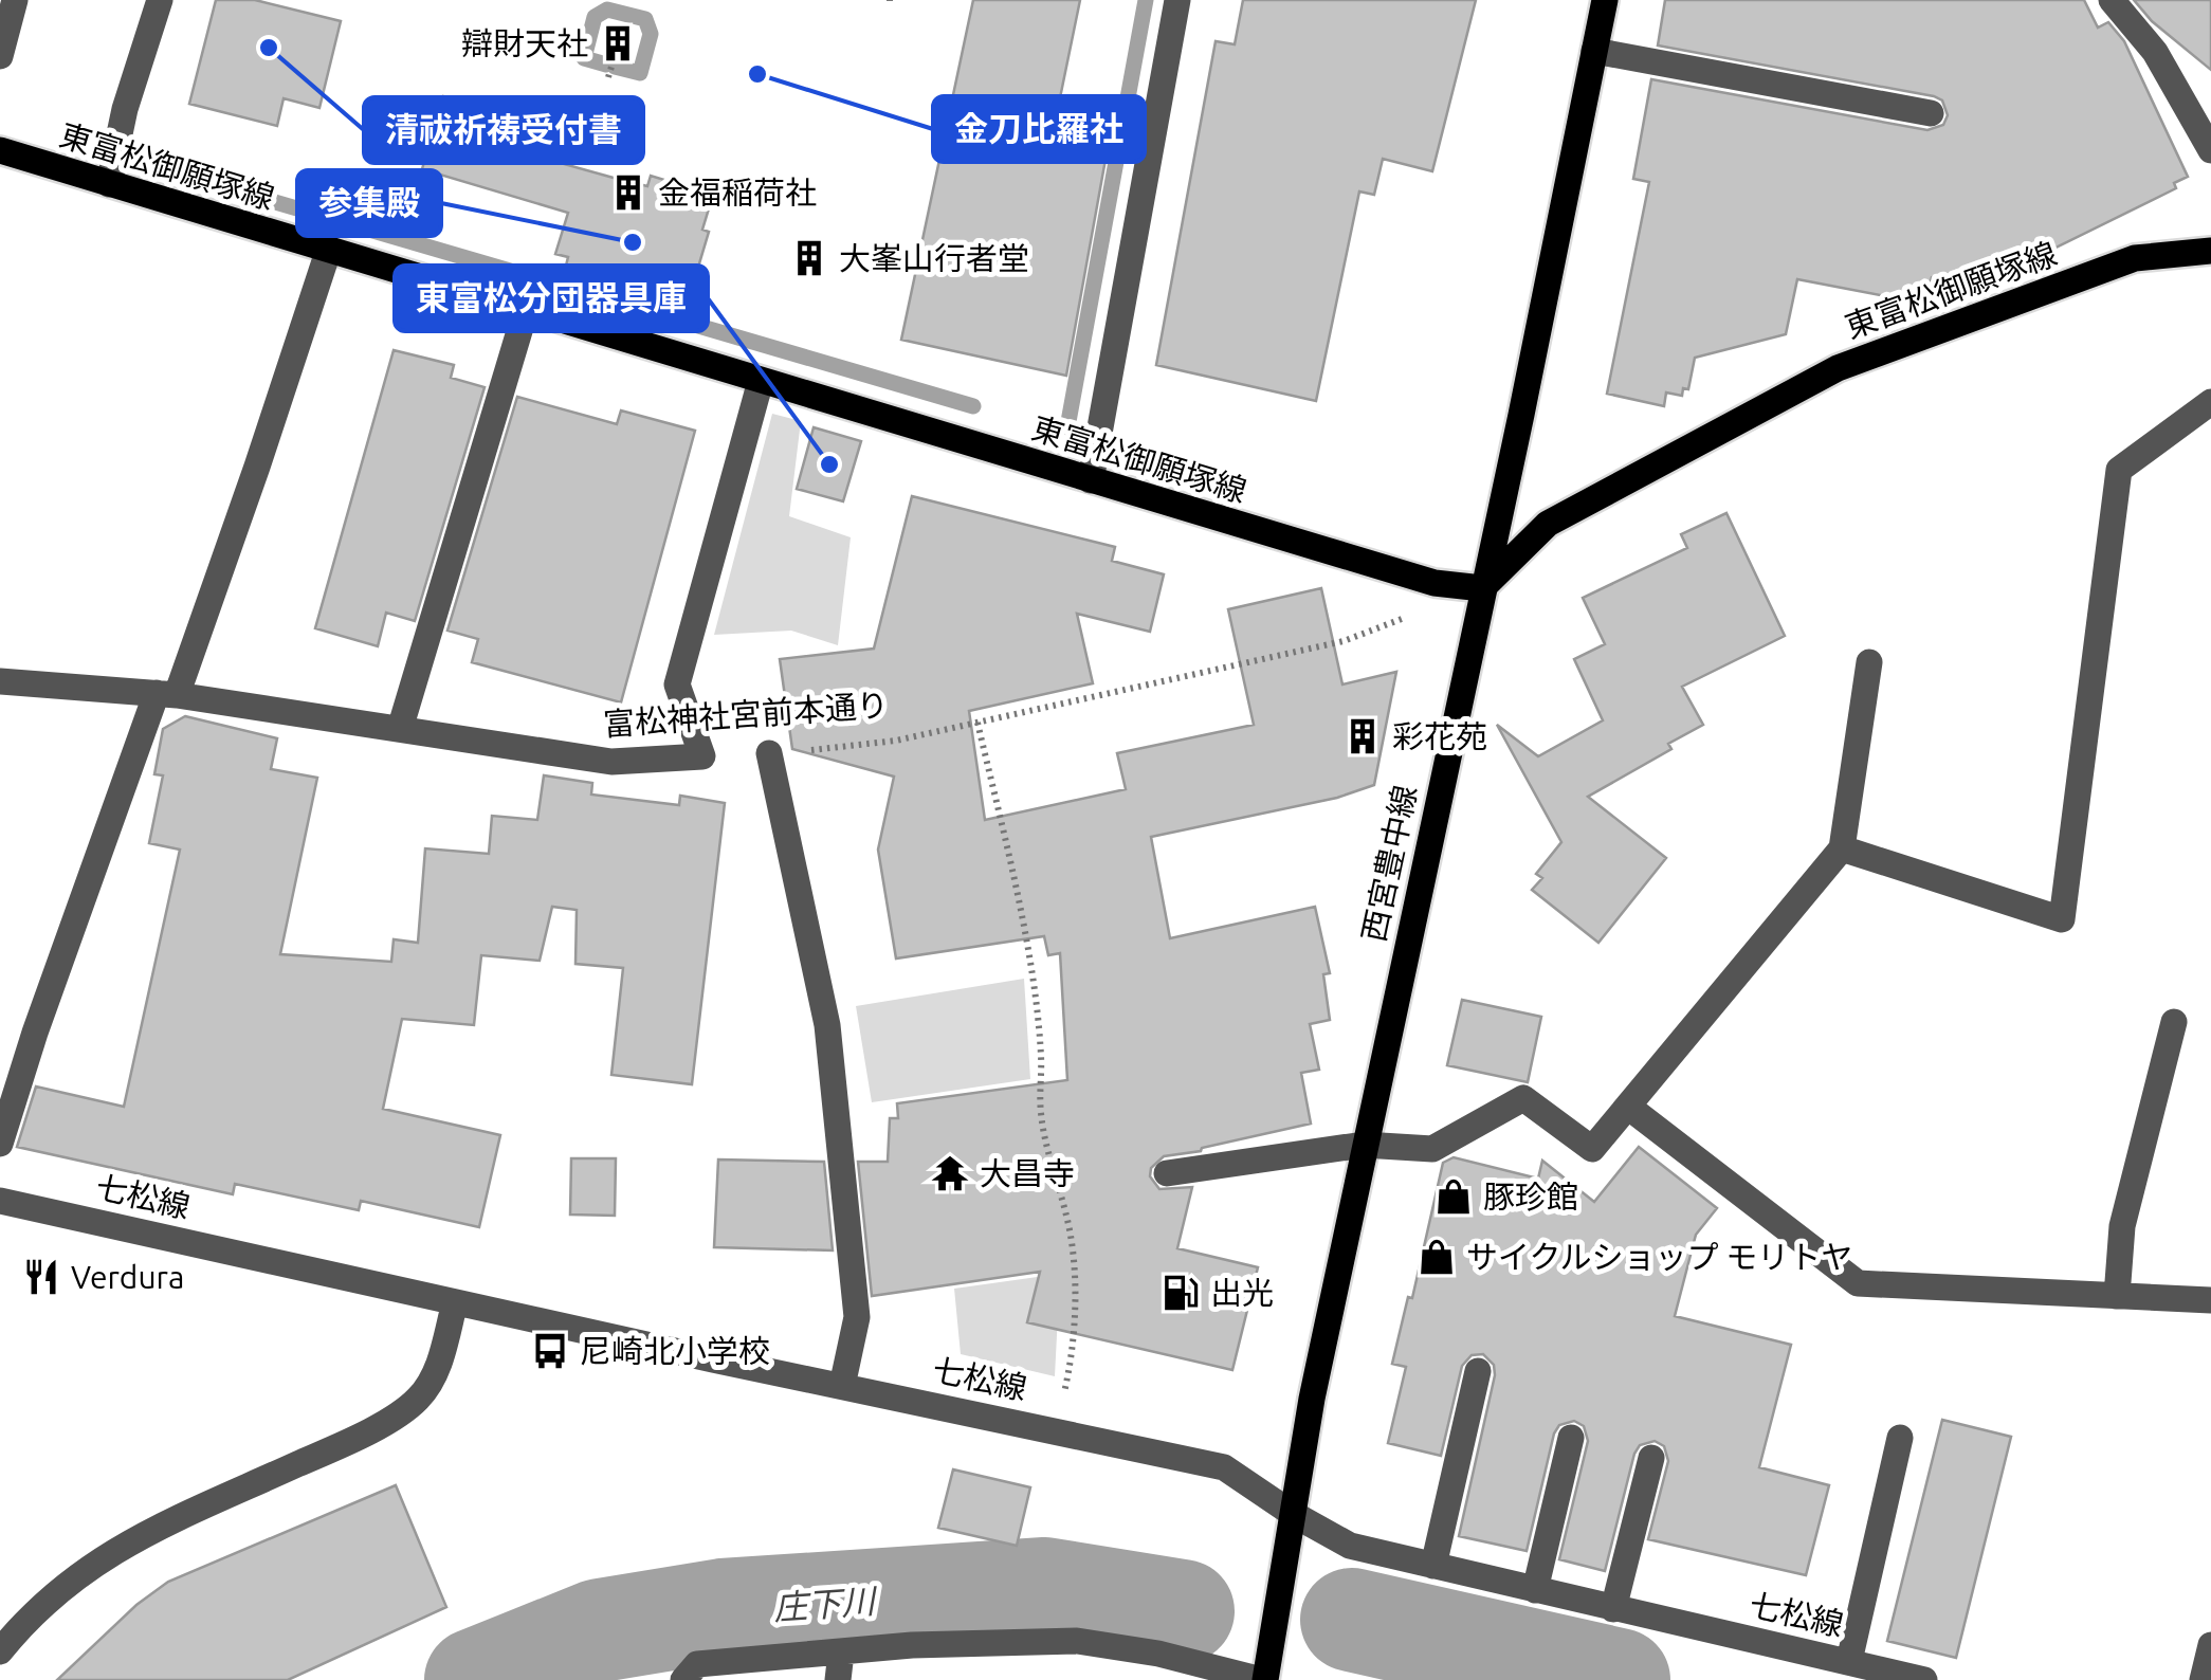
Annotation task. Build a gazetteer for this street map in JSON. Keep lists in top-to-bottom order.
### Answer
{
  "streets": {
    "main road": ["東富松御願塚線", "西宮豊中線"],
    "street": ["富松神社宮前本通り", "七松線"]
  },
  "crossings": [
    ["東富松御願塚線", "富松神社宮前本通り"],
    ["東富松御願塚線", "西宮豊中線"],
    ["西宮豊中線", "七松線"]
  ],
  "water": ["庄下川"],
  "places": {
    "building": [
      "辯財天社",
      "金福稲荷社",
      "大峯山行者堂",
      "彩花苑"
    ],
    "other": [
      "清祓祈祷受付書",
      "金刀比羅社",
      "参集殿",
      "東富松分団器具庫"
    ],
    "temple": ["大昌寺"],
    "shop": ["豚珍館", "サイクルショップ モリトヤ"],
    "restaurant": ["Verdura"],
    "fuel station": ["出光"],
    "bus stop": ["尼崎北小学校"]
  }
}
